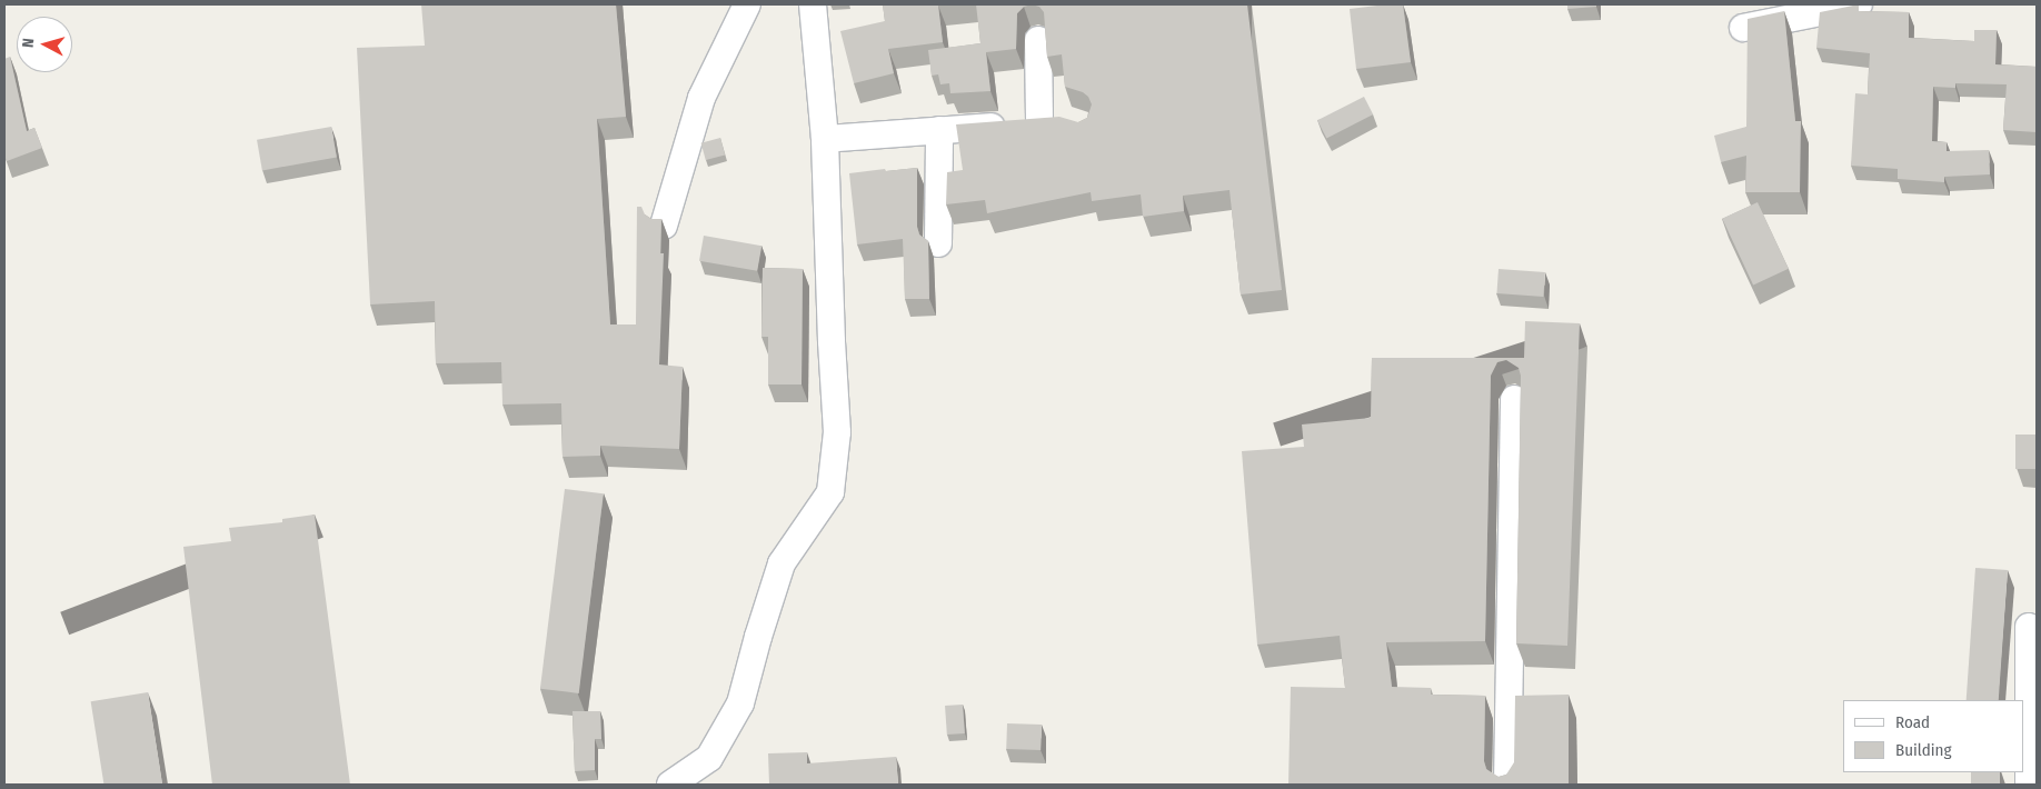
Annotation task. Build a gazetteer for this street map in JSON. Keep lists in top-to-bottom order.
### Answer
{
  "legend": ["Road", "Building"],
  "north": "left"
}
